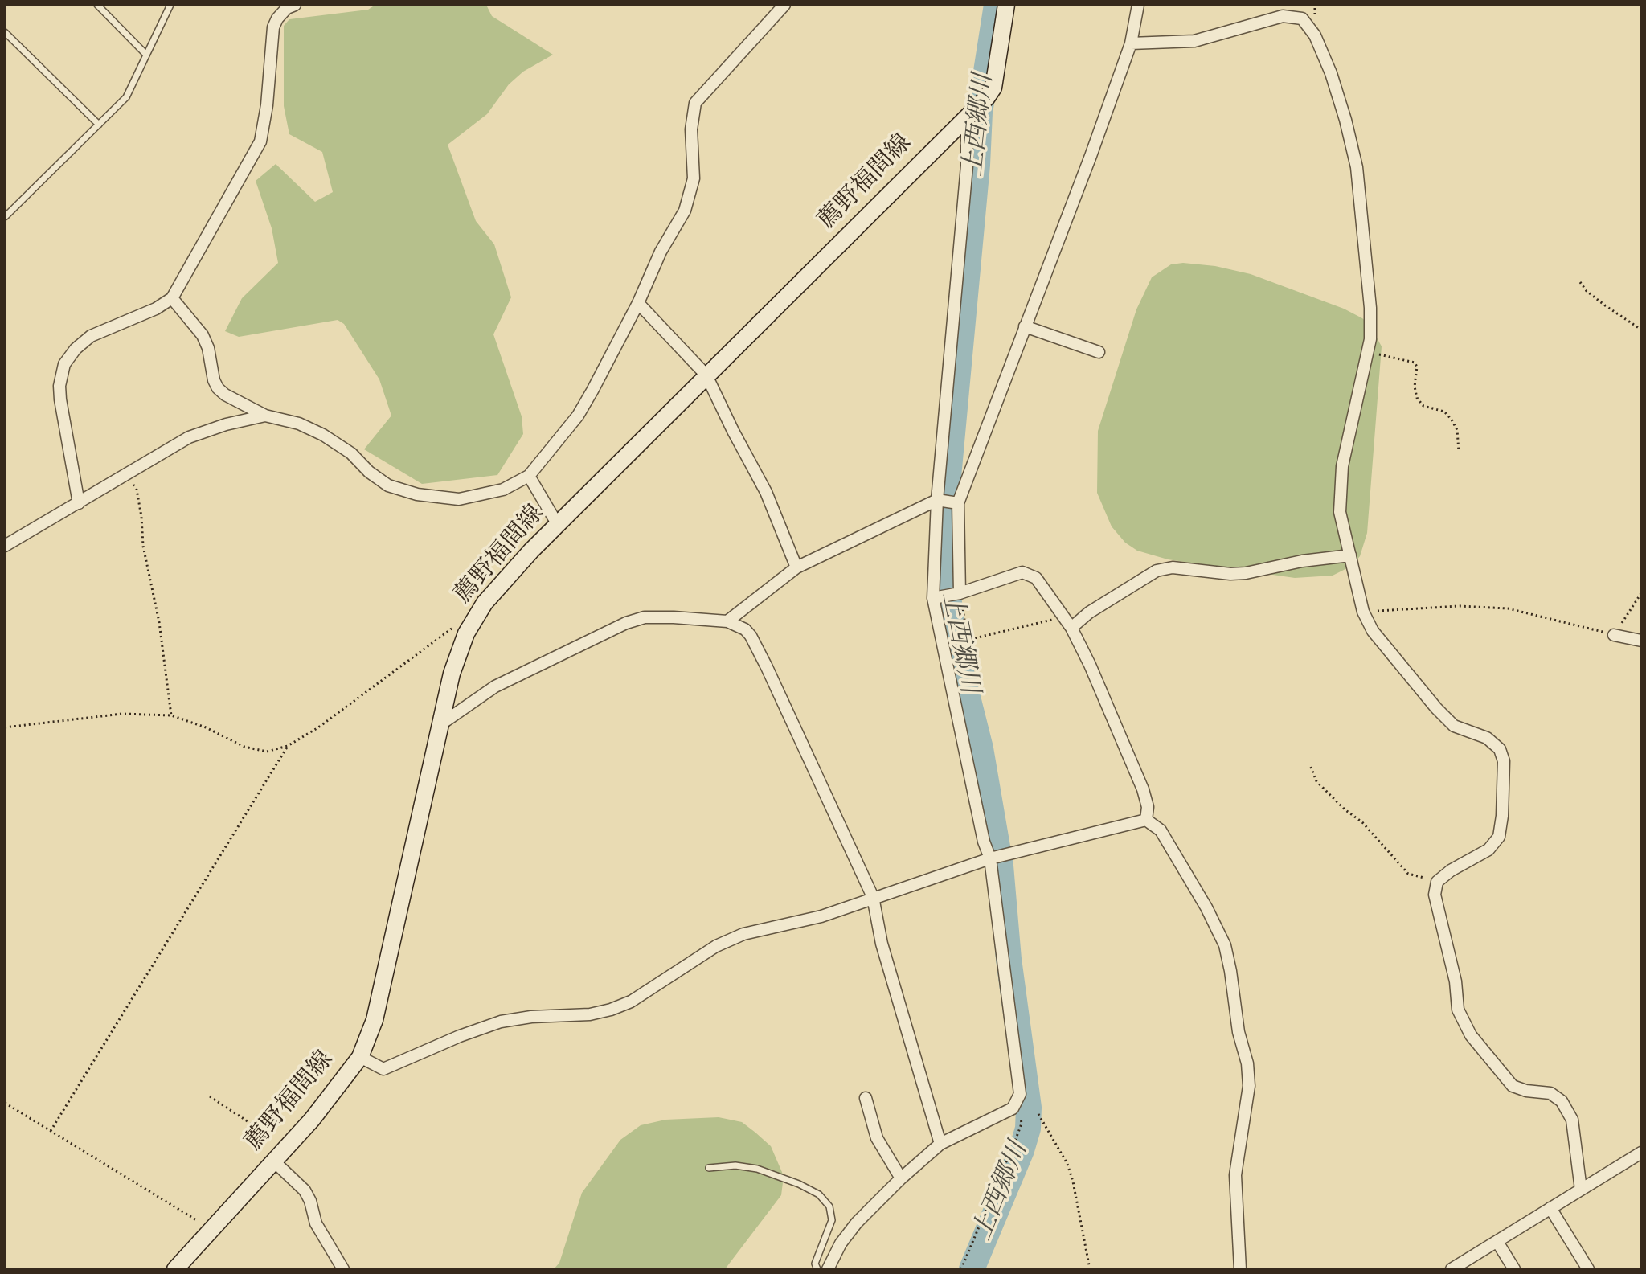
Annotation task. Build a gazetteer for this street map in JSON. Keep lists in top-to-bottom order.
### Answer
{
  "streets": {
    "main road": ["薦野福間線"]
  },
  "water": ["上西郷川"]
}
